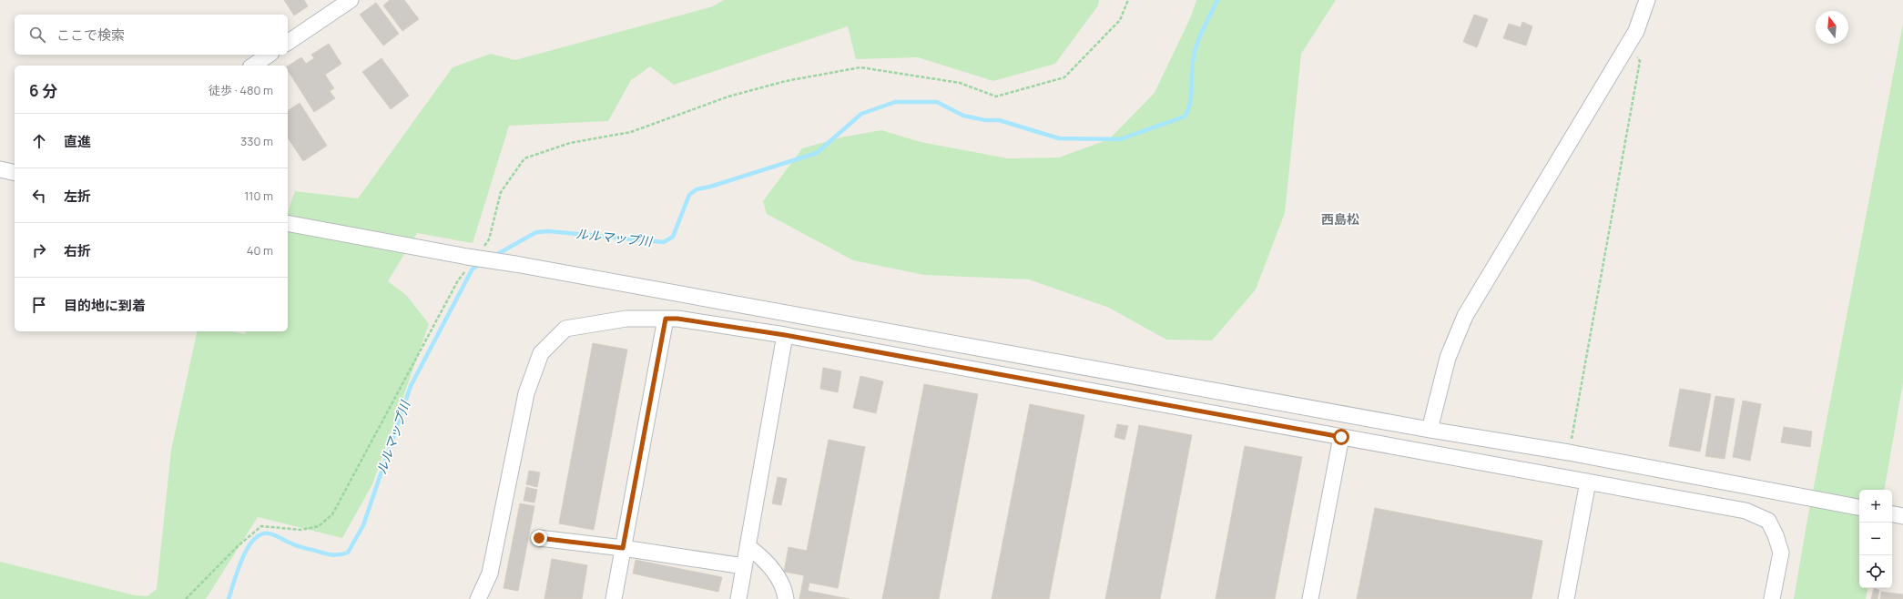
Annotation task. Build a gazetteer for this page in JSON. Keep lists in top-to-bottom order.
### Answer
{
  "districts": ["西島松"],
  "water": ["ルルマップ川"],
  "north": "top",
  "page": {
    "search": "ここで検索",
    "heading": ["6 分", "徒歩 · 480 m"],
    "list": [
      ["直進", "330 m"],
      ["左折", "110 m"],
      ["右折", "40 m"],
      "目的地に到着"
    ],
    "map_buttons": ["+", "−"]
  }
}
